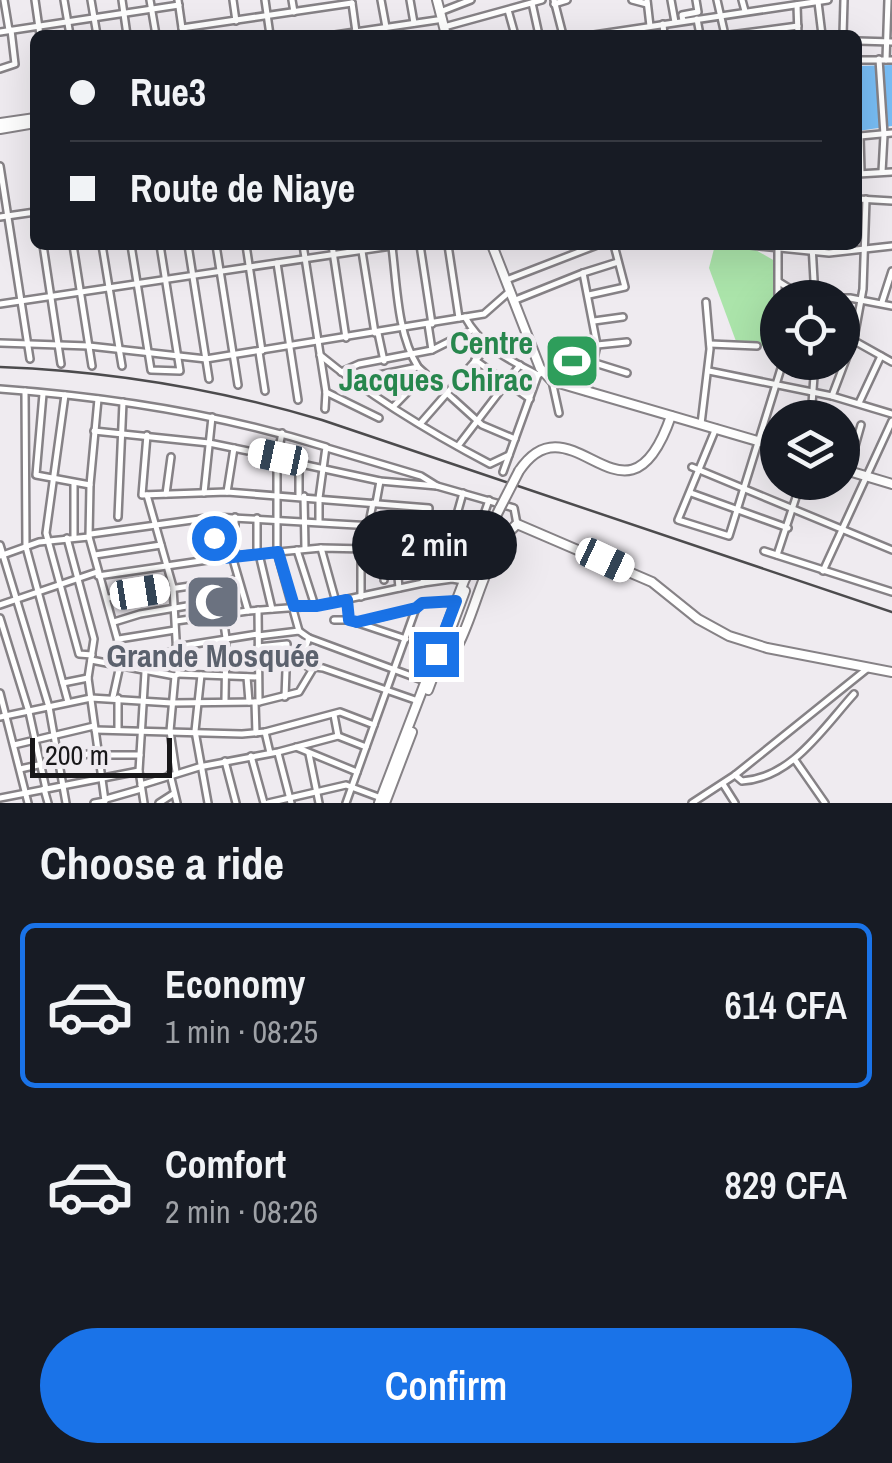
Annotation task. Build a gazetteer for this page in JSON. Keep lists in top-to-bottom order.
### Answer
{
  "places": {
    "sports": ["Centre Jacques Chirac"],
    "mosque": ["Grande Mosquée"]
  },
  "scale_bar": "200 m",
  "page": {
    "banner": ["Rue3", "Route de Niaye"],
    "bubble": "2 min",
    "scale": "200 m",
    "heading": "Choose a ride",
    "list": [
      {
        "name": "Economy",
        "note": "1 min · 08:25",
        "value": "614 CFA"
      },
      {
        "name": "Comfort",
        "note": "2 min · 08:26",
        "value": "829 CFA"
      }
    ],
    "buttons": "Confirm"
  }
}
